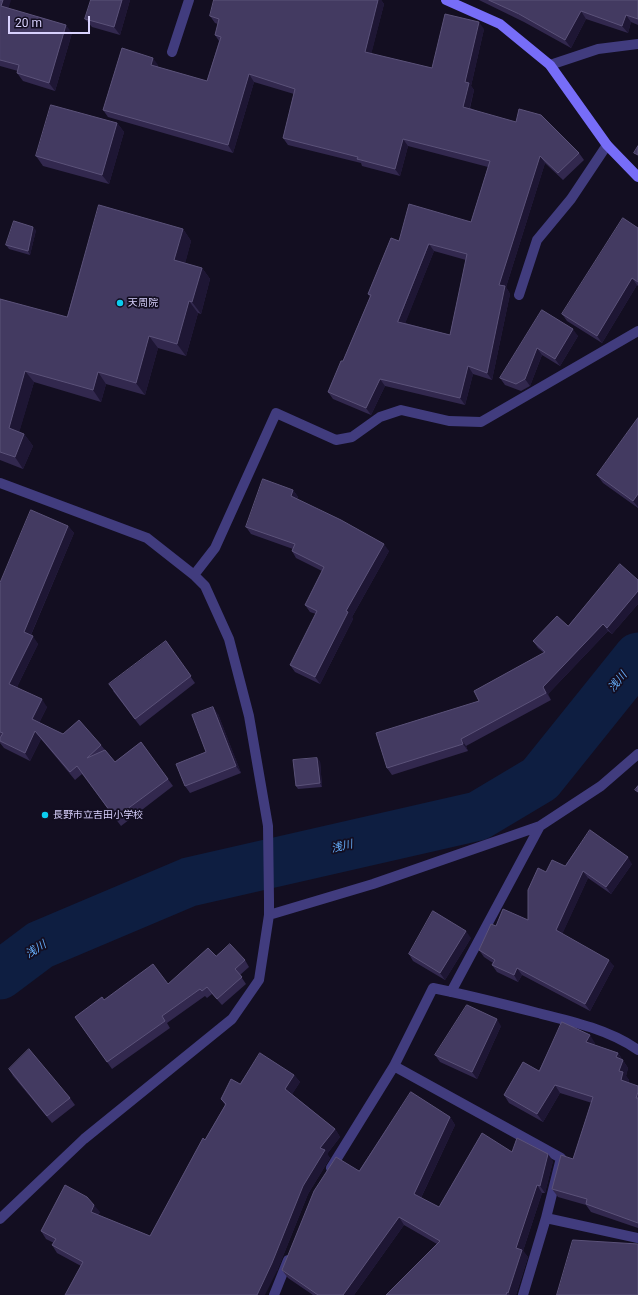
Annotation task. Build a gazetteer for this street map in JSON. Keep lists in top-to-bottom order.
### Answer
{
  "water": ["浅川"],
  "places": ["天周院", "長野市立吉田小学校"],
  "scale_bar": "20 m"
}
